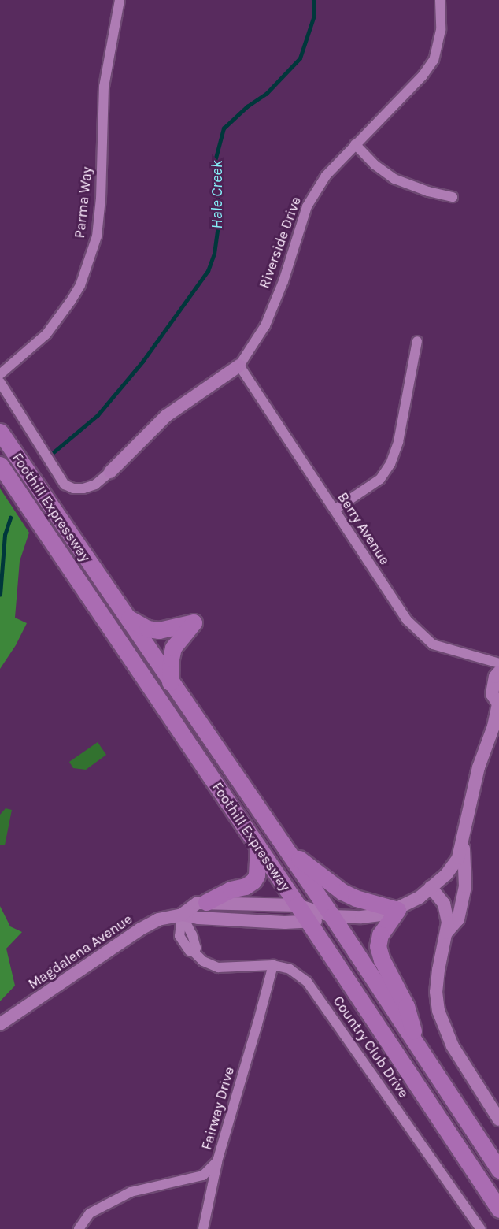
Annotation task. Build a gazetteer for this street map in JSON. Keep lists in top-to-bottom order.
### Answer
{
  "streets": {
    "highway": ["Foothill Expressway"],
    "street": [
      "Parma Way",
      "Riverside Drive",
      "Berry Avenue",
      "Magdalena Avenue",
      "Country Club Drive",
      "Fairway Drive"
    ]
  },
  "crossings": [
    ["Riverside Drive", "Berry Avenue"],
    ["Foothill Expressway", "Magdalena Avenue"],
    ["Magdalena Avenue", "Country Club Drive"],
    ["Country Club Drive", "Fairway Drive"]
  ],
  "water": ["Hale Creek"]
}
